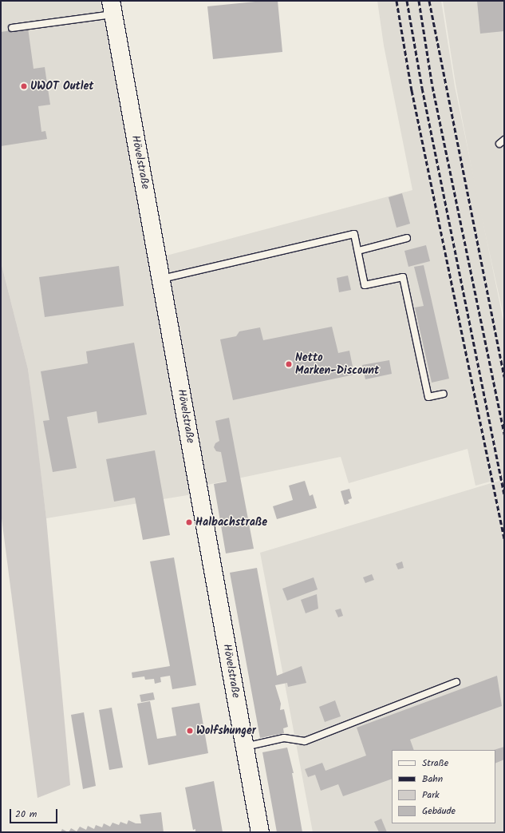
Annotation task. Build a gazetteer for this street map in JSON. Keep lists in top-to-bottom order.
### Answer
{
  "streets": {
    "main road": ["Hövelstraße"]
  },
  "places": [
    "UWOT Outlet",
    "Netto Marken-Discount",
    "Halbachstraße",
    "Wolfshunger"
  ],
  "legend": [
    "Straße",
    "Bahn",
    "Park",
    "Gebäude"
  ],
  "scale_bar": "20 m"
}
